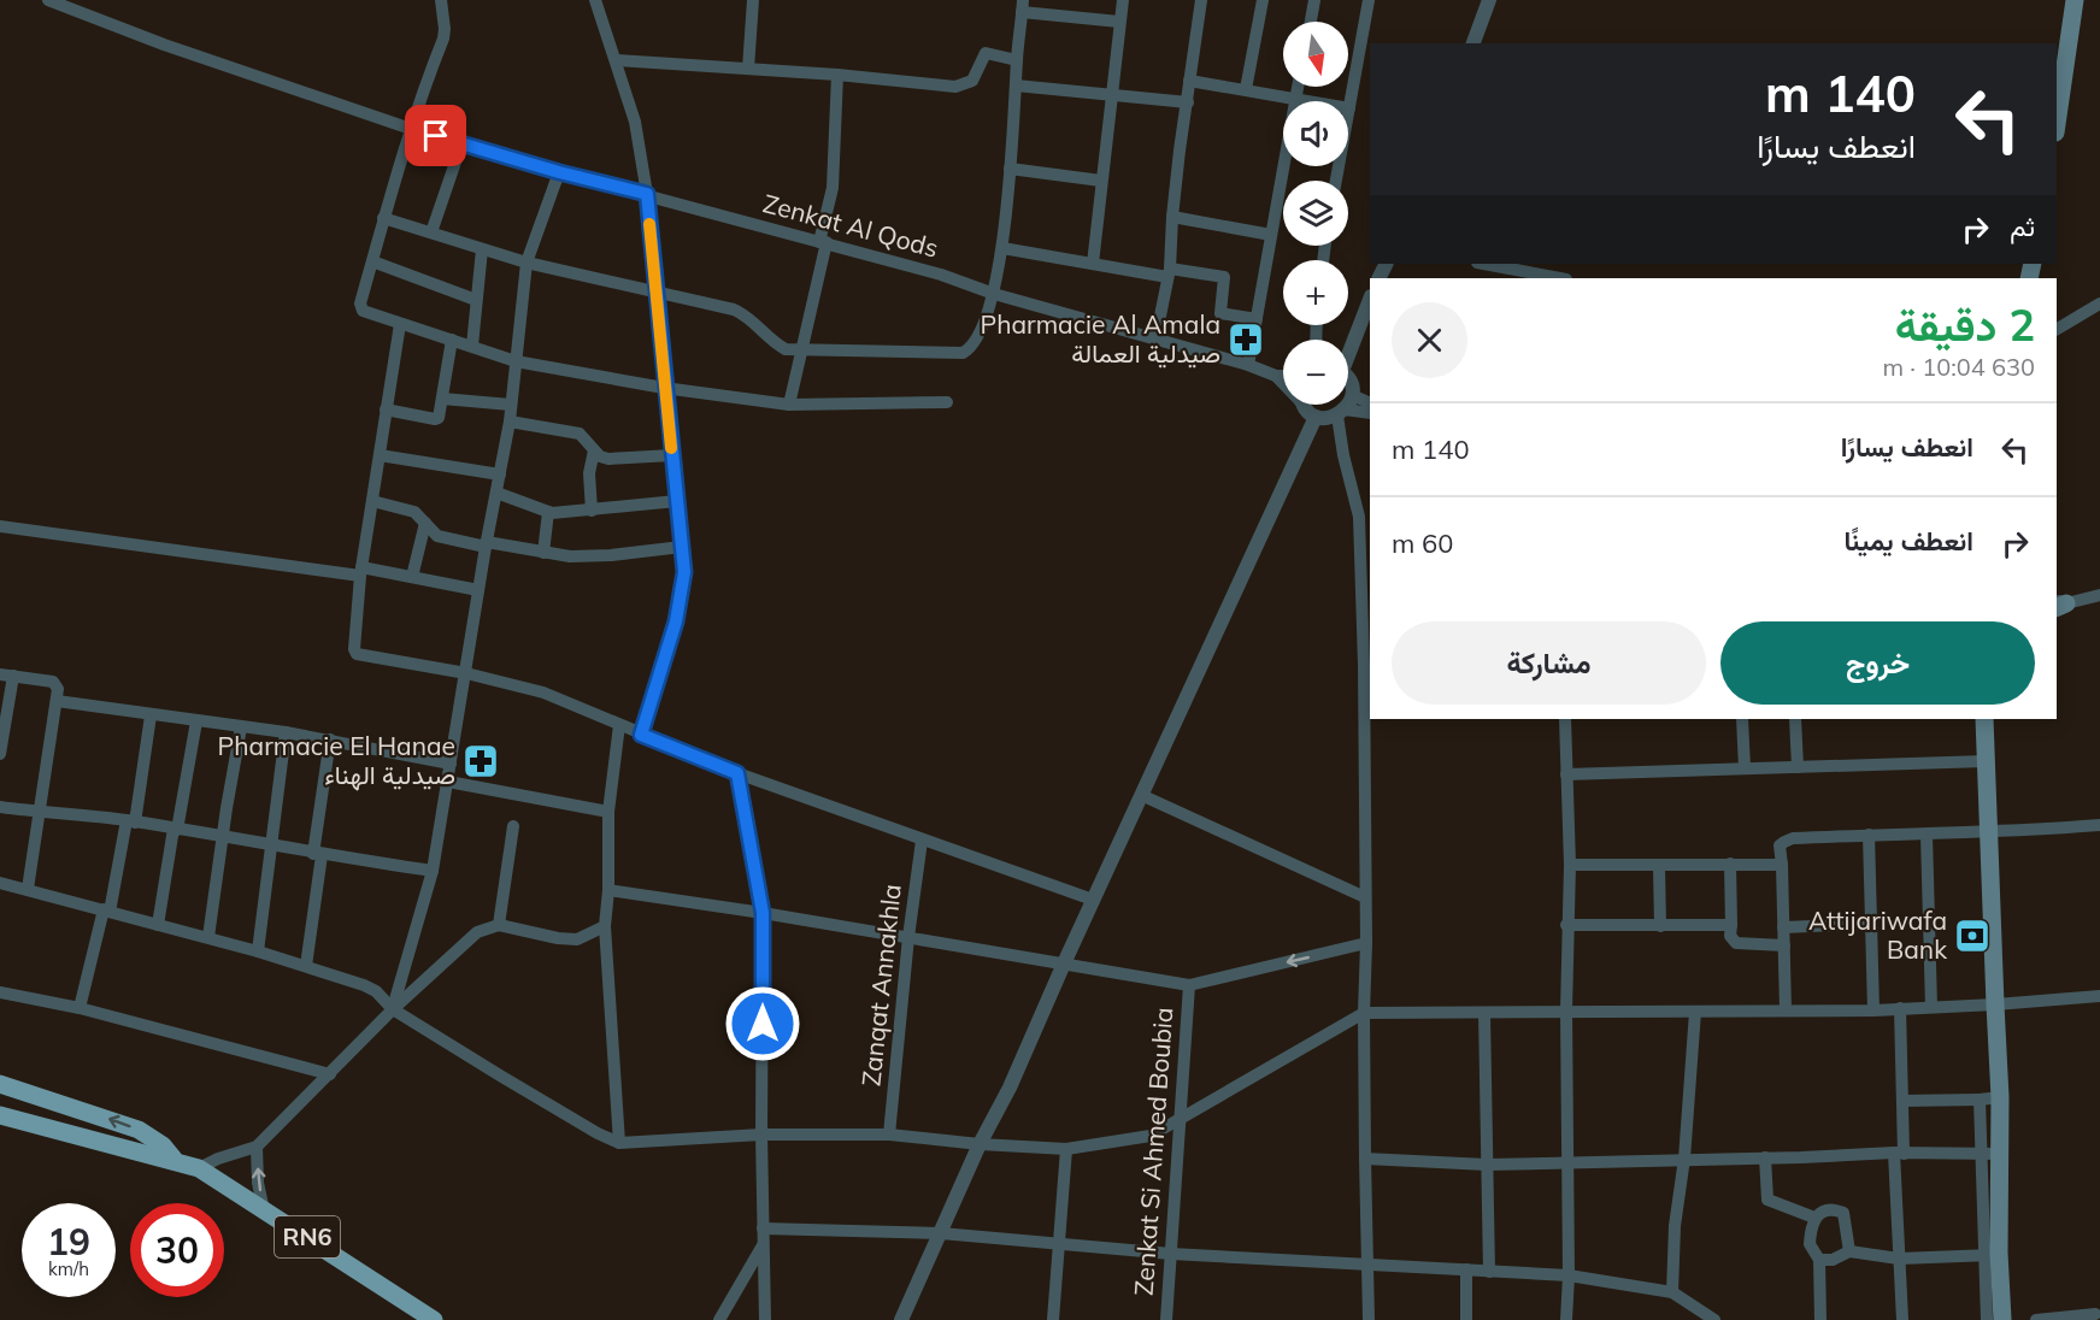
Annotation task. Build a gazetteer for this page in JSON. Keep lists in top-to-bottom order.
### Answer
{
  "streets": {
    "main road": ["RN6"],
    "street": ["Zenkat Al Qods", "Zanqat Annakhla", "Zenkat Si Ahmed Boubia"]
  },
  "places": {
    "pharmacy": ["Pharmacie Al Amala صيدلية العمالة", "Pharmacie El Hanae صيدلية الهناء"],
    "bank": ["Attijariwafa Bank"]
  },
  "north": "bottom",
  "page": {
    "map_buttons": ["+", "−"],
    "turn": ["140 m", "انعطف يسارًا"],
    "then": "ثم",
    "heading": ["2 دقيقة", "630 m · 10:04"],
    "list": [
      {
        "name": "انعطف يسارًا",
        "value": "140 m"
      },
      {
        "name": "انعطف يمينًا",
        "value": "60 m"
      }
    ],
    "buttons": ["خروج", "مشاركة"],
    "speed": "19 km/h",
    "limit": "30"
  }
}
